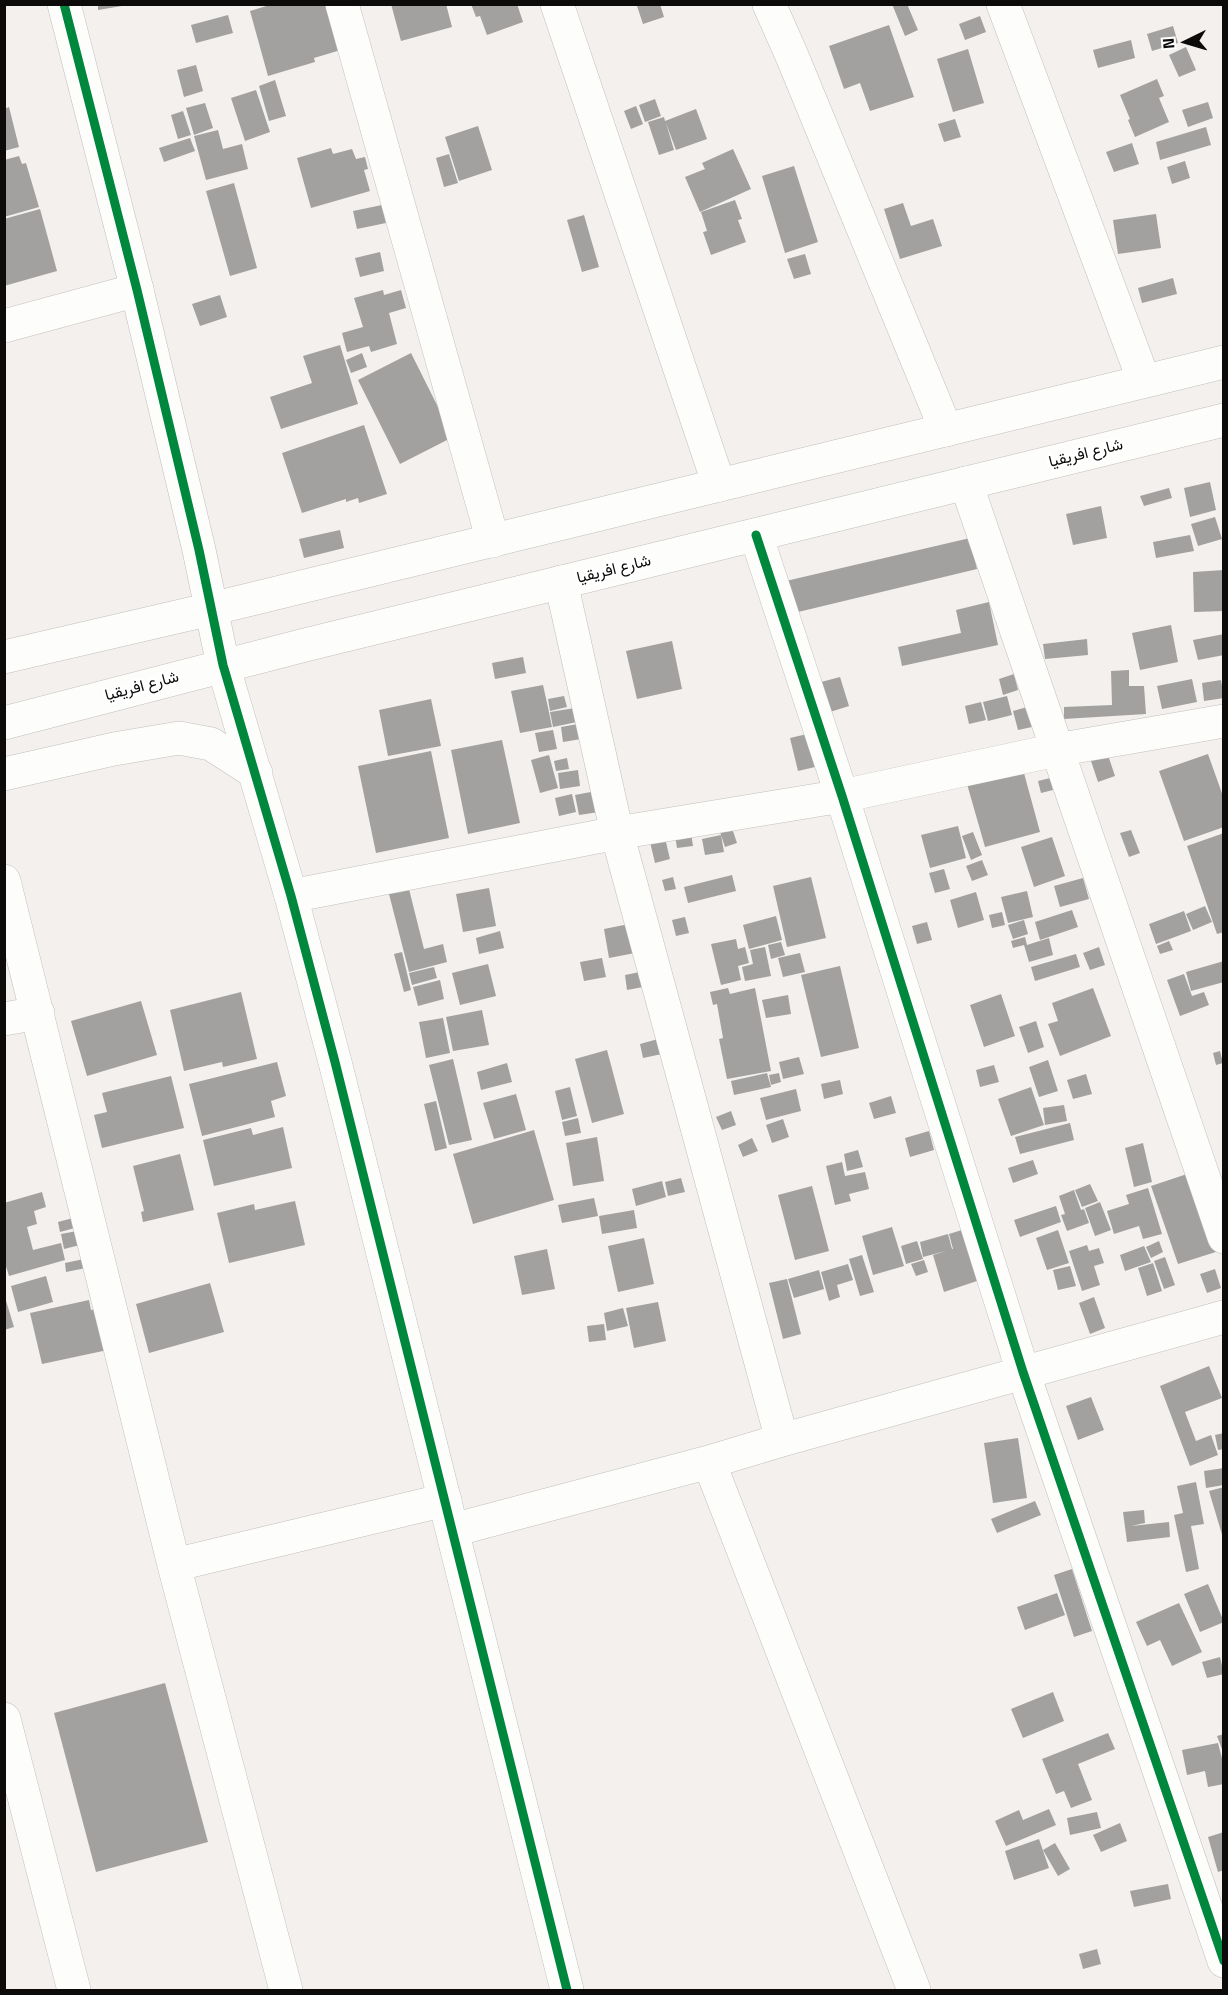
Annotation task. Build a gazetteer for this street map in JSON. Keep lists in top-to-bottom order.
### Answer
{
  "streets": {
    "street": ["شارع افريقيا"]
  },
  "north": "left"
}
